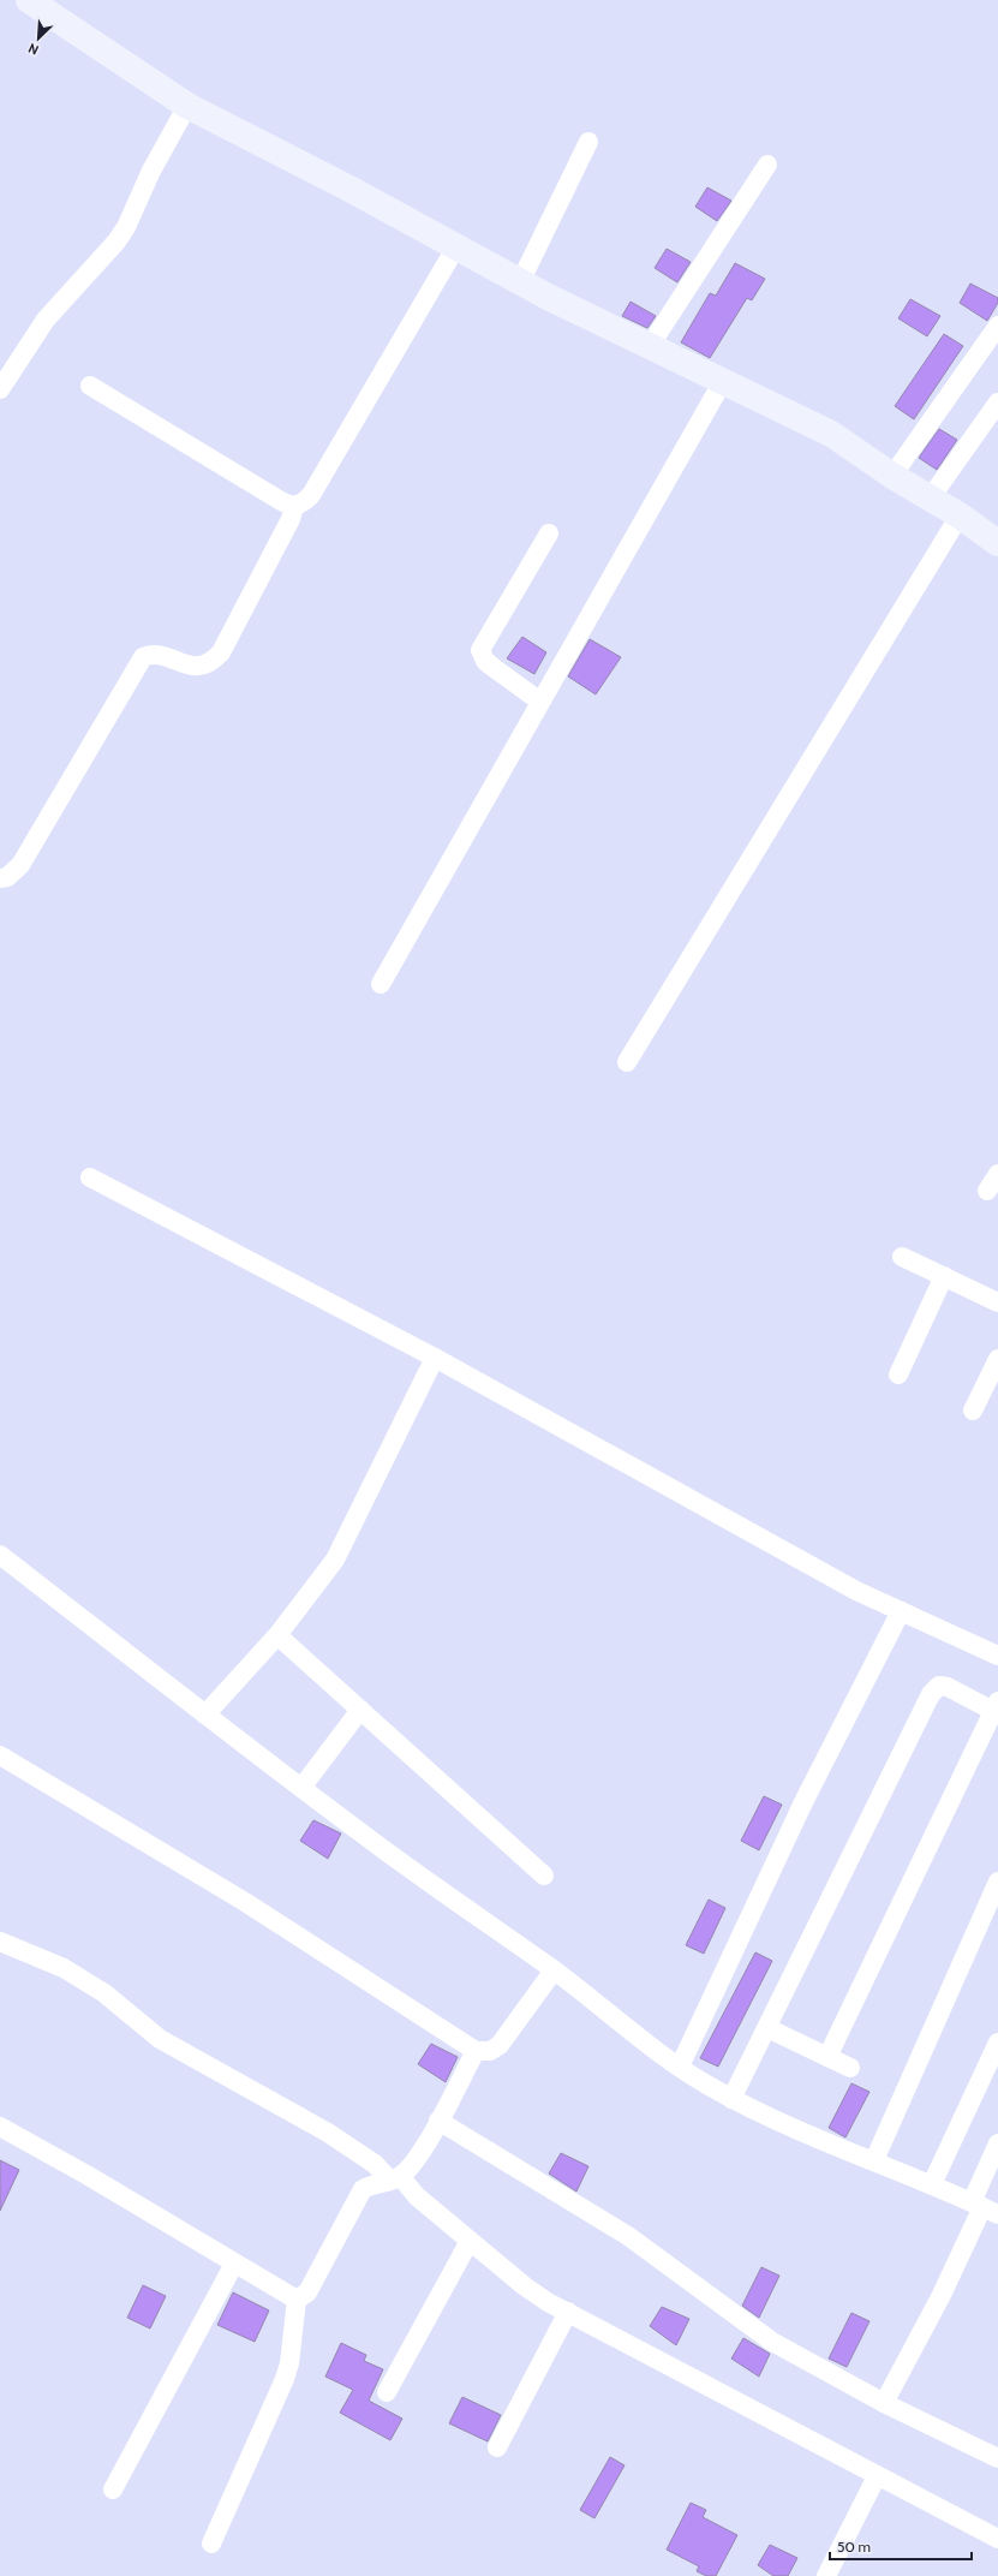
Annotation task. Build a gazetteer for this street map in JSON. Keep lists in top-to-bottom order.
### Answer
{
  "scale_bar": "50 m",
  "north": "bottom left"
}
